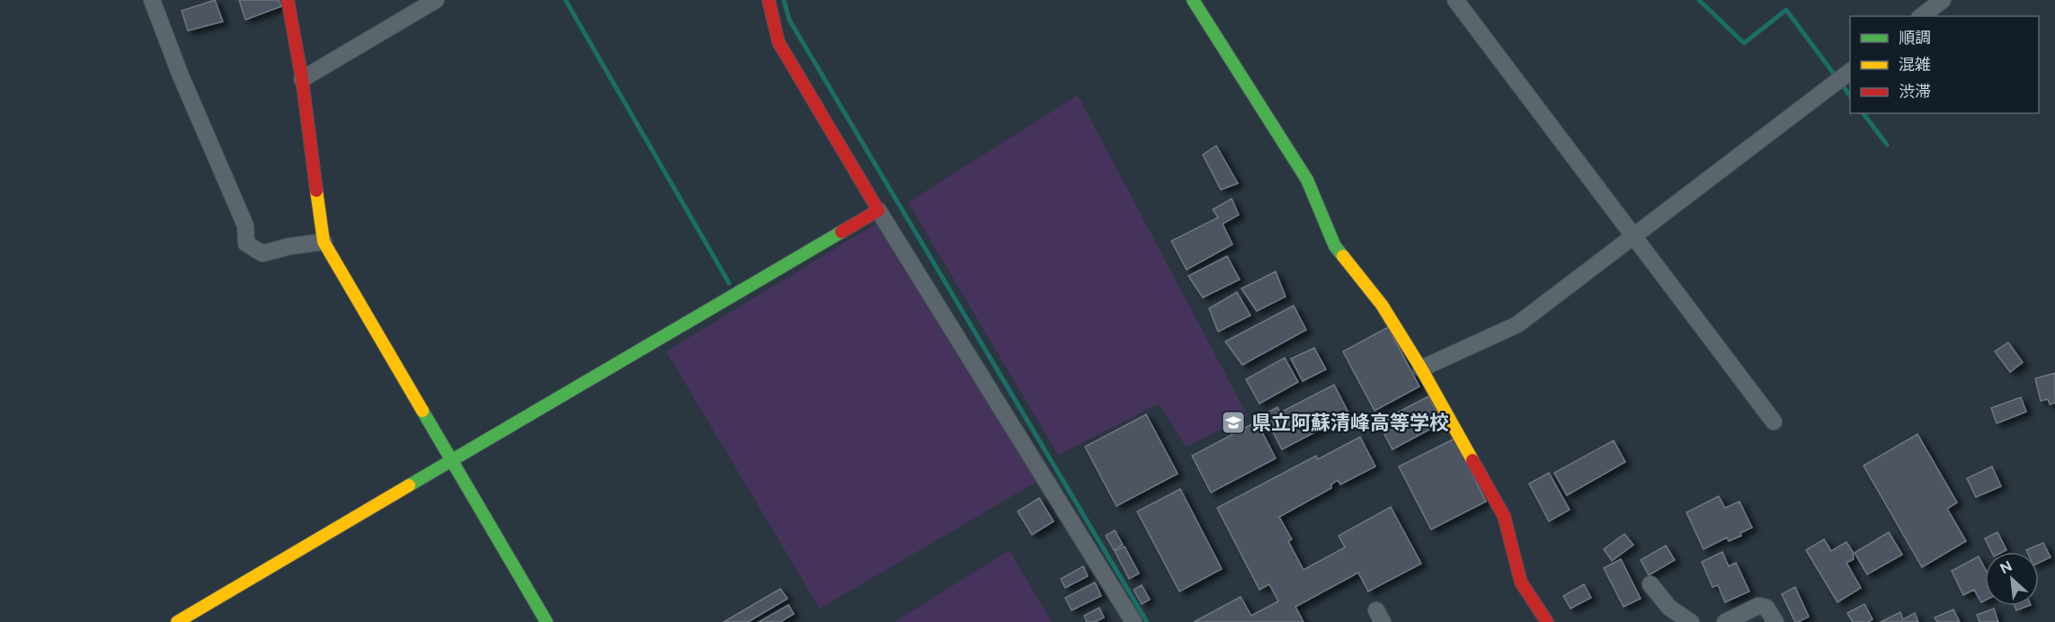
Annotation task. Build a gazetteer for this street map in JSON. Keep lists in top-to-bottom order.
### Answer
{
  "places": {
    "school or university": ["県立阿蘇清峰高等学校"]
  },
  "legend": ["順調", "混雑", "渋滞"],
  "north": "top left"
}
